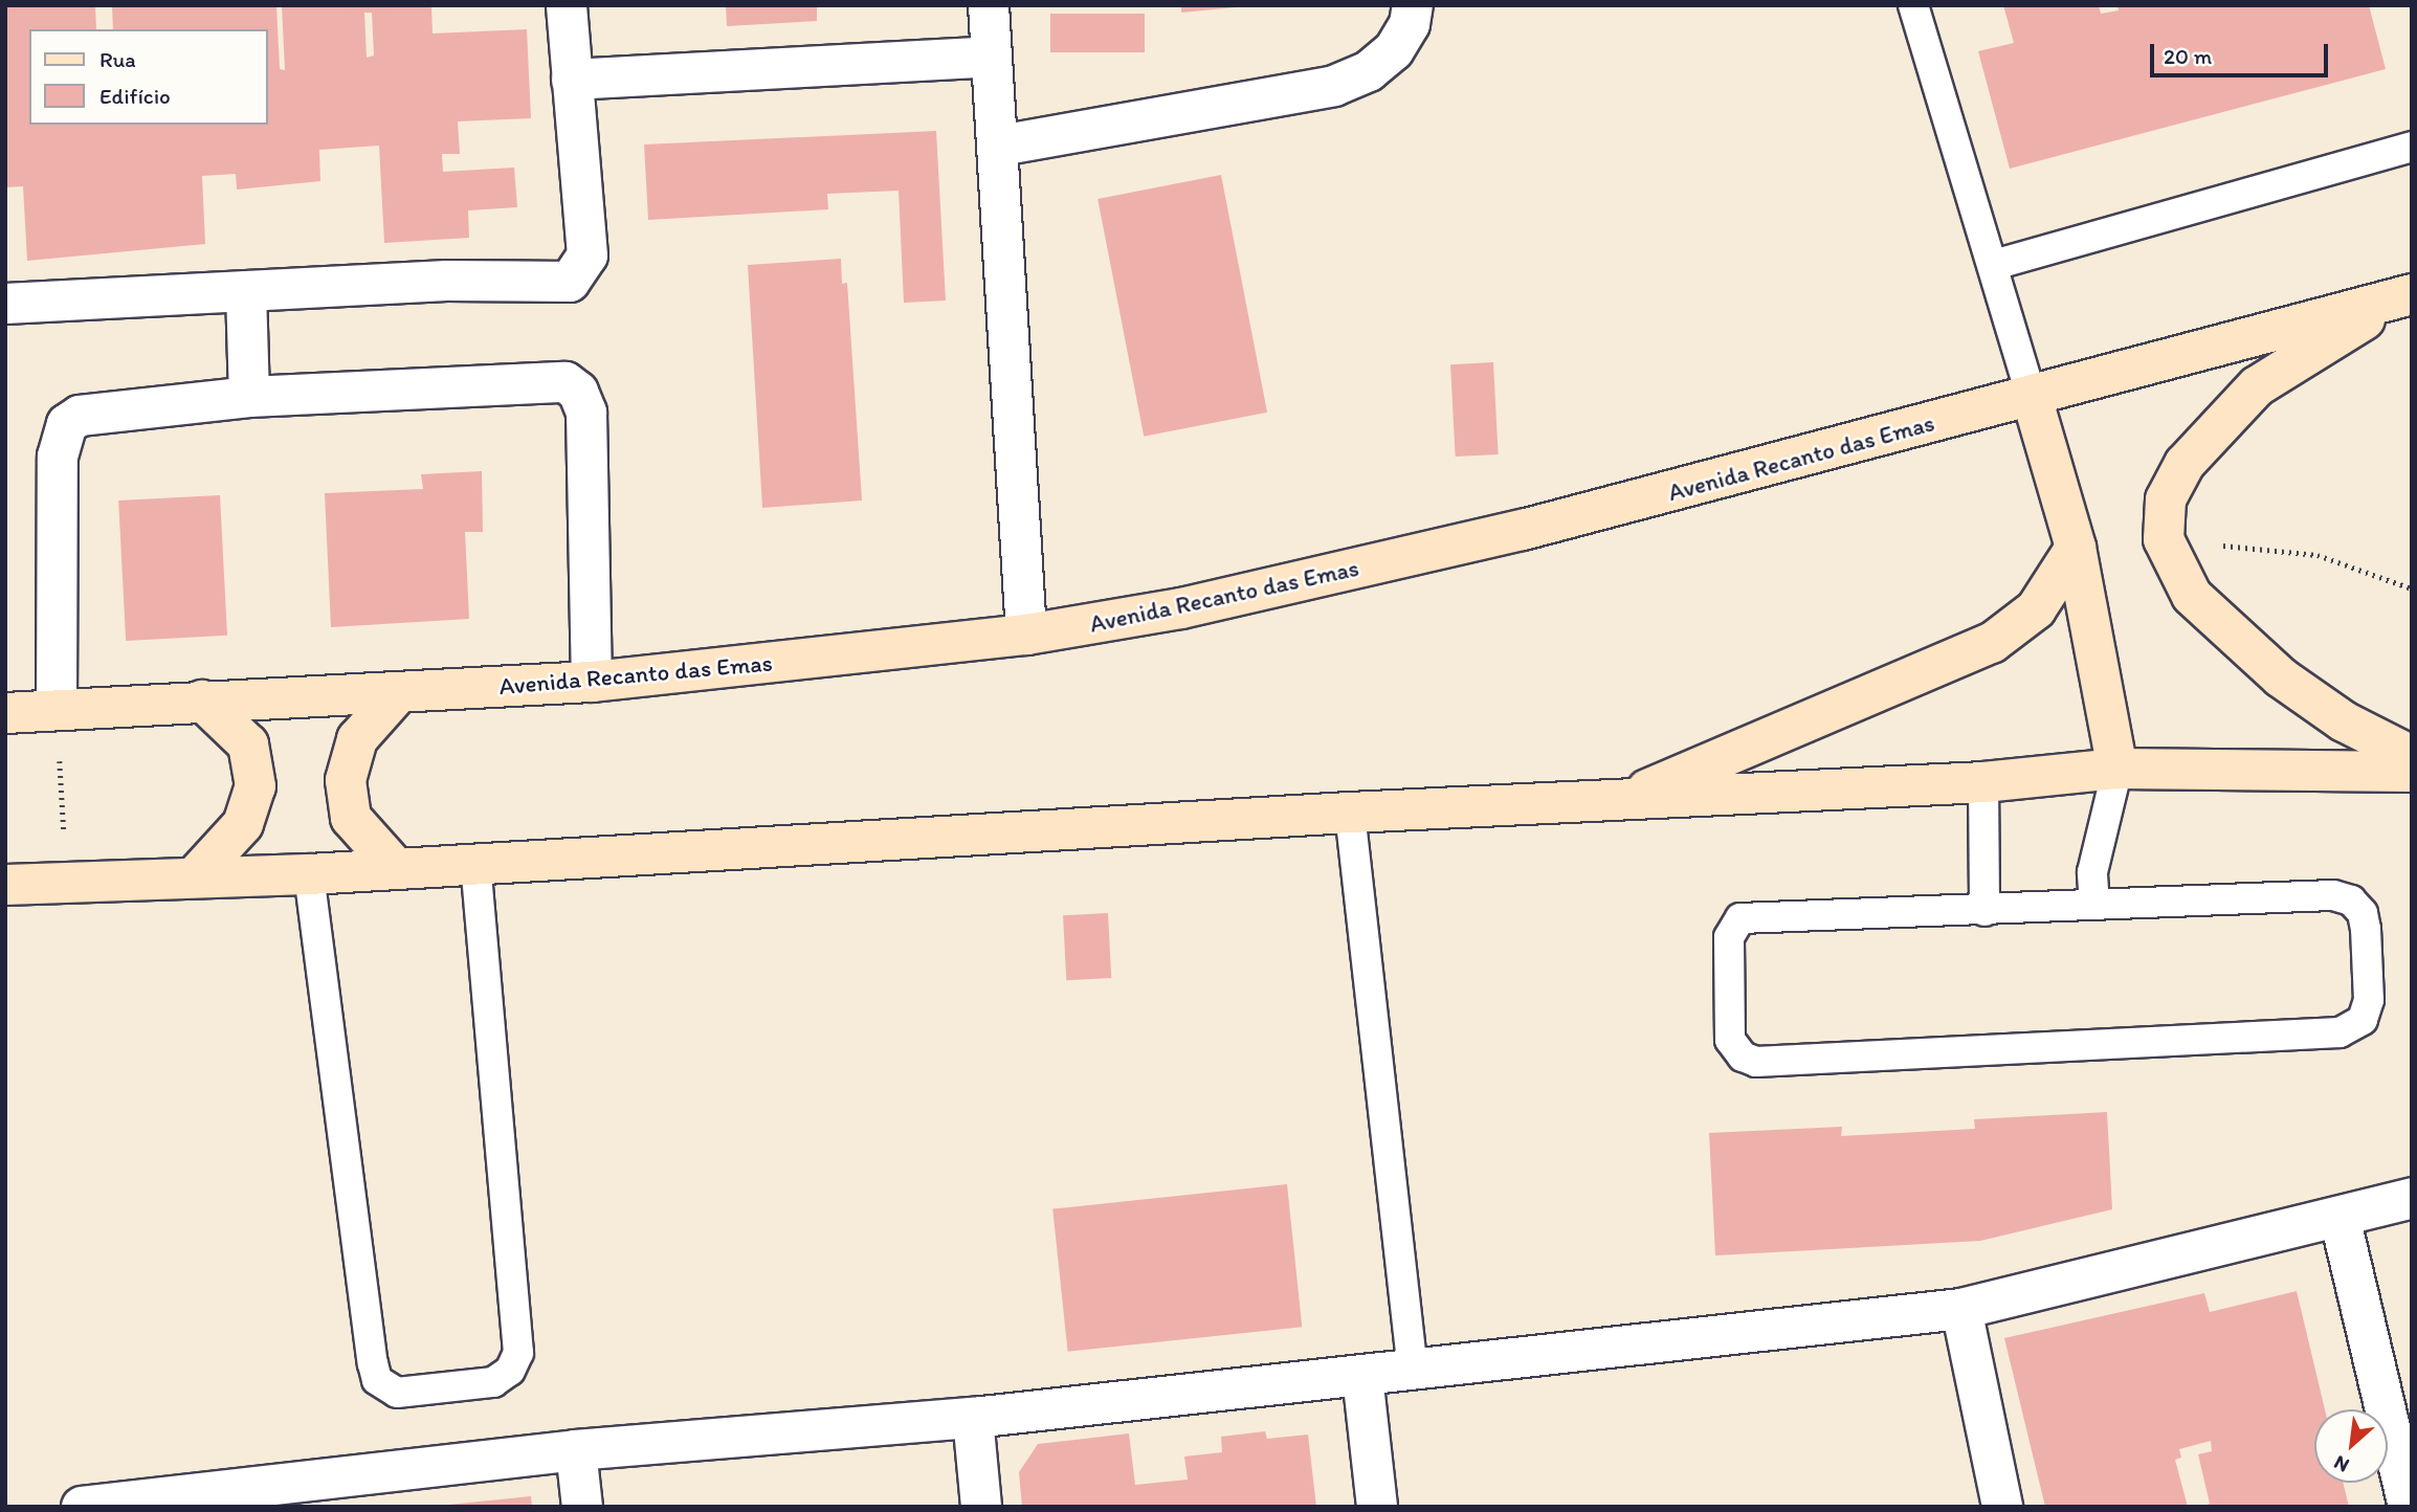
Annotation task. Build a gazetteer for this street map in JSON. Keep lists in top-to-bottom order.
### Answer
{
  "streets": {
    "main road": ["Avenida Recanto das Emas"]
  },
  "legend": ["Rua", "Edifício"],
  "scale_bar": "20 m",
  "north": "bottom left"
}
